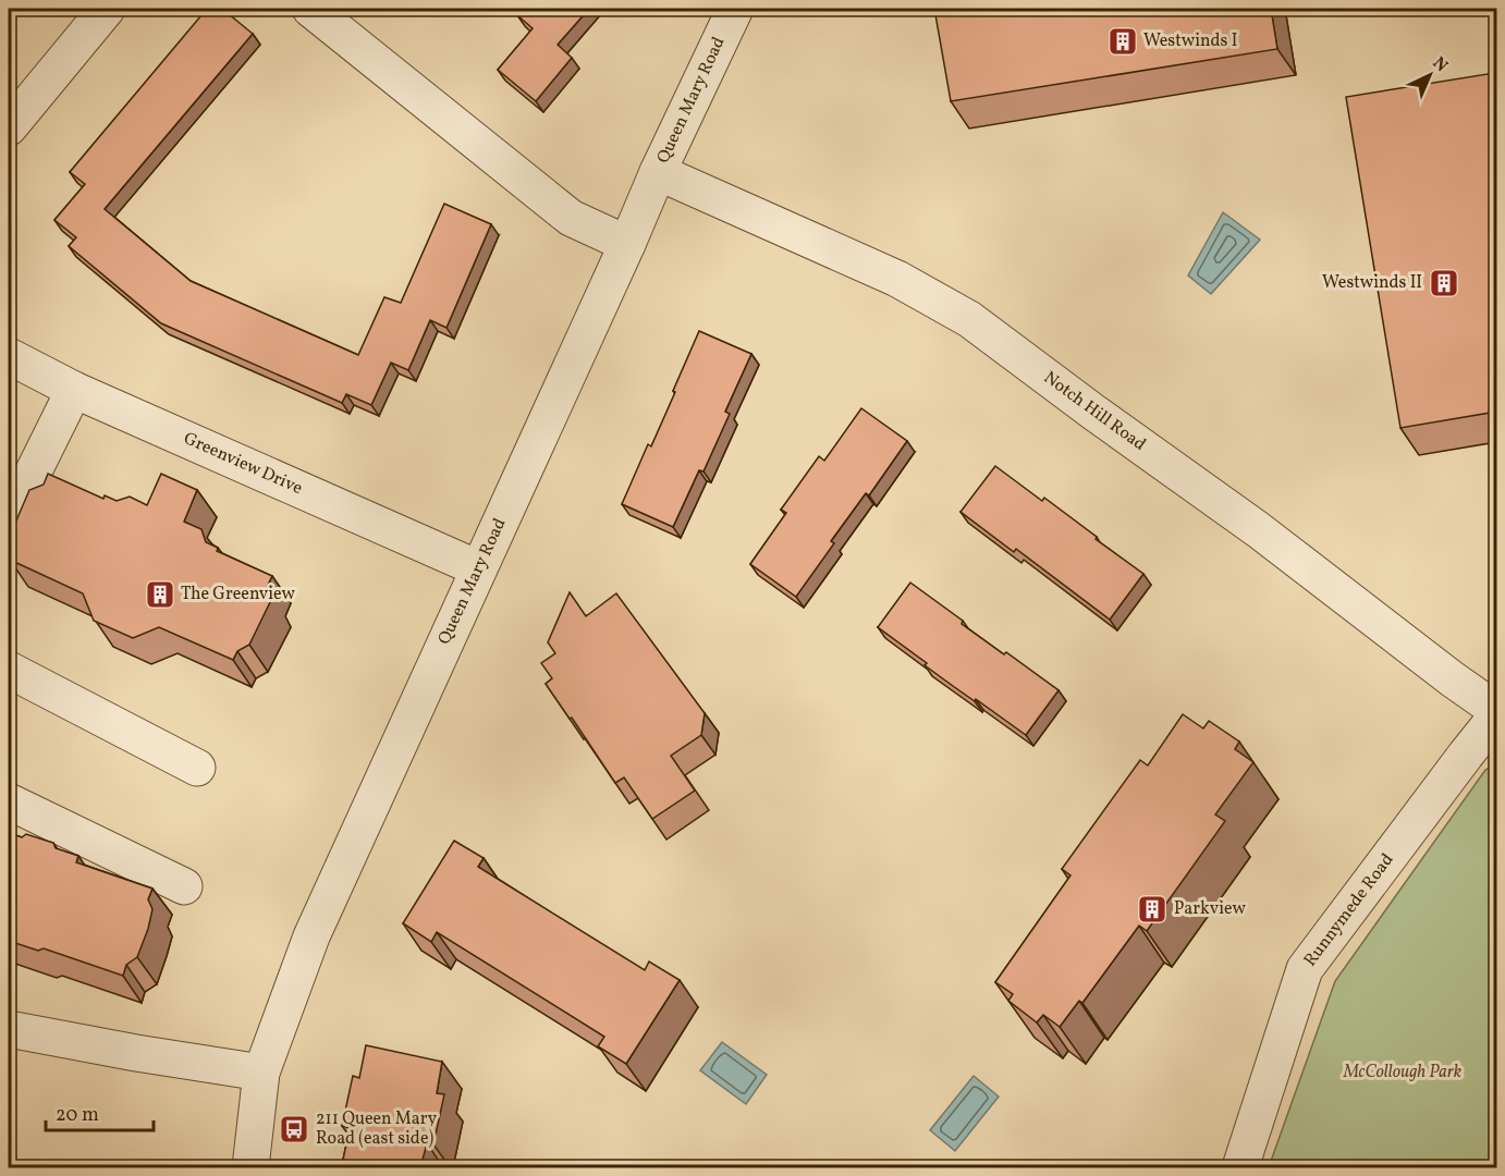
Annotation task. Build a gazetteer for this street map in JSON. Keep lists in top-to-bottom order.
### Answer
{
  "streets": {
    "street": [
      "Queen Mary Road",
      "Notch Hill Road",
      "Greenview Drive",
      "Runnymede Road"
    ]
  },
  "crossings": [
    ["Queen Mary Road", "Notch Hill Road"],
    ["Queen Mary Road", "Greenview Drive"]
  ],
  "parks": ["McCollough Park"],
  "places": {
    "building": [
      "Westwinds I",
      "Westwinds II",
      "The Greenview",
      "Parkview"
    ],
    "bus stop": ["211 Queen Mary Road (east side)"]
  },
  "scale_bar": "20 m",
  "north": "top right"
}
